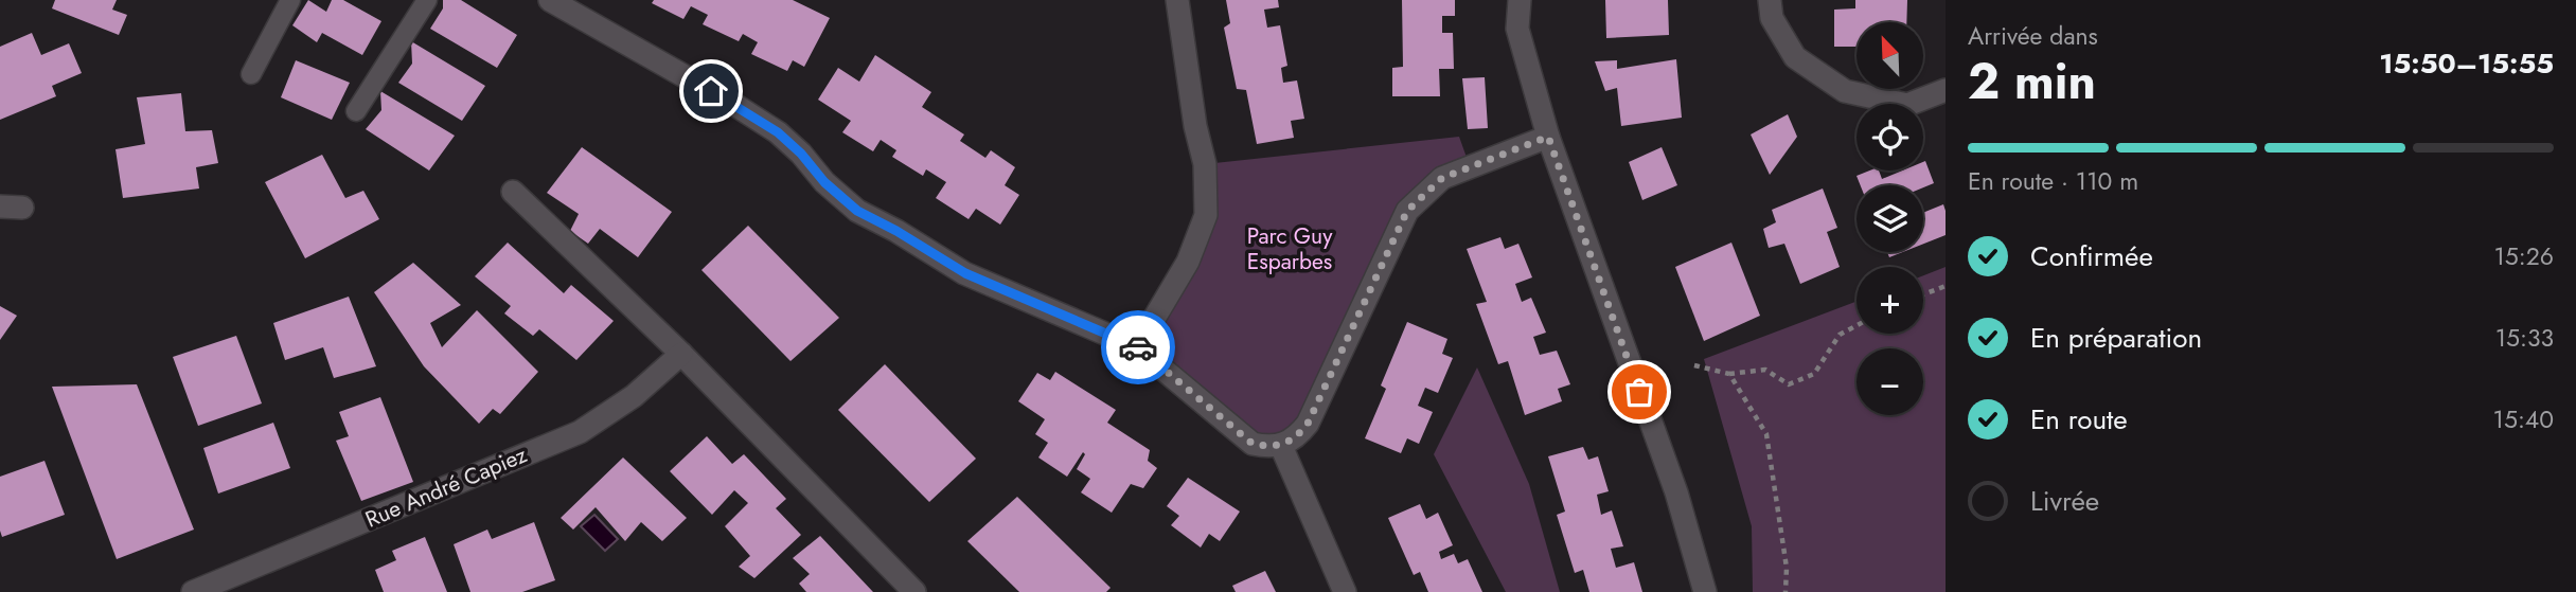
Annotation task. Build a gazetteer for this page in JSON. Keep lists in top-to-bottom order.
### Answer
{
  "streets": {
    "street": ["Rue André Capiez"]
  },
  "parks": ["Parc Guy Esparbes"],
  "north": "top left",
  "page": {
    "heading": ["2 min", "Arrivée dans", "15:50–15:55"],
    "map_buttons": ["+", "−"],
    "bar": "En route · 110 m",
    "list": [
      ["Confirmée", "15:26"],
      ["En préparation", "15:33"],
      ["En route", "15:40"],
      "Livrée"
    ]
  }
}
